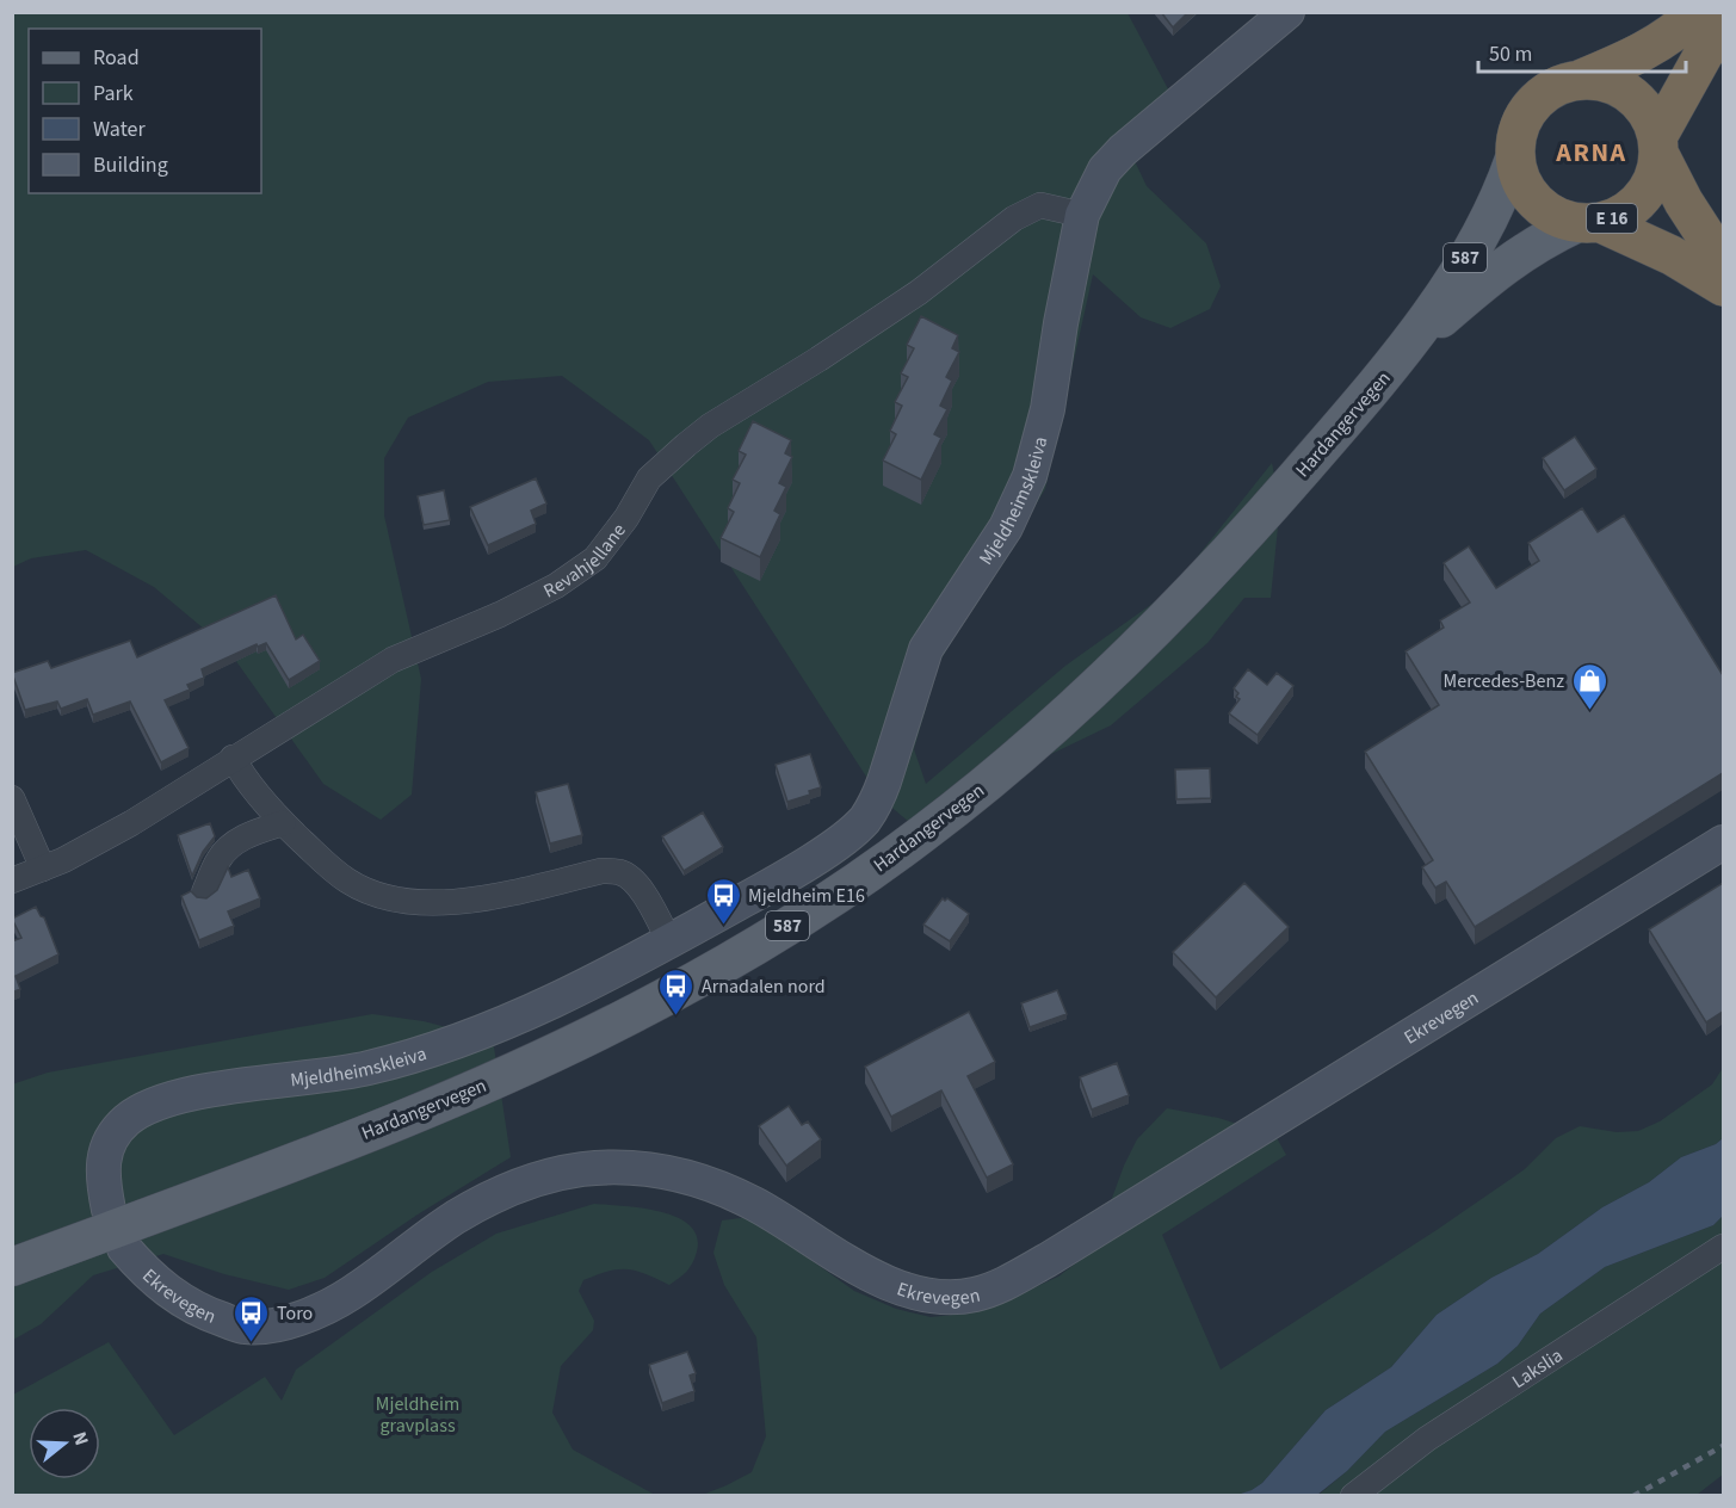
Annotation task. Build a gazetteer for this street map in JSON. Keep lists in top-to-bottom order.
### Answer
{
  "streets": {
    "highway": ["E 16"],
    "main road": [
      "587",
      "Hardangervegen",
      "Mjeldheimskleiva",
      "Ekrevegen"
    ],
    "street": ["Revahjellane", "Lakslia"]
  },
  "crossings": [
    ["E 16", "Hardangervegen"],
    ["Mjeldheimskleiva", "Revahjellane"]
  ],
  "districts": ["ARNA"],
  "parks": ["Mjeldheim gravplass"],
  "places": {
    "shop": ["Mercedes-Benz"],
    "bus stop": ["Mjeldheim E16", "Arnadalen nord", "Toro"]
  },
  "legend": [
    "Road",
    "Park",
    "Water",
    "Building"
  ],
  "scale_bar": "50 m",
  "north": "right"
}
